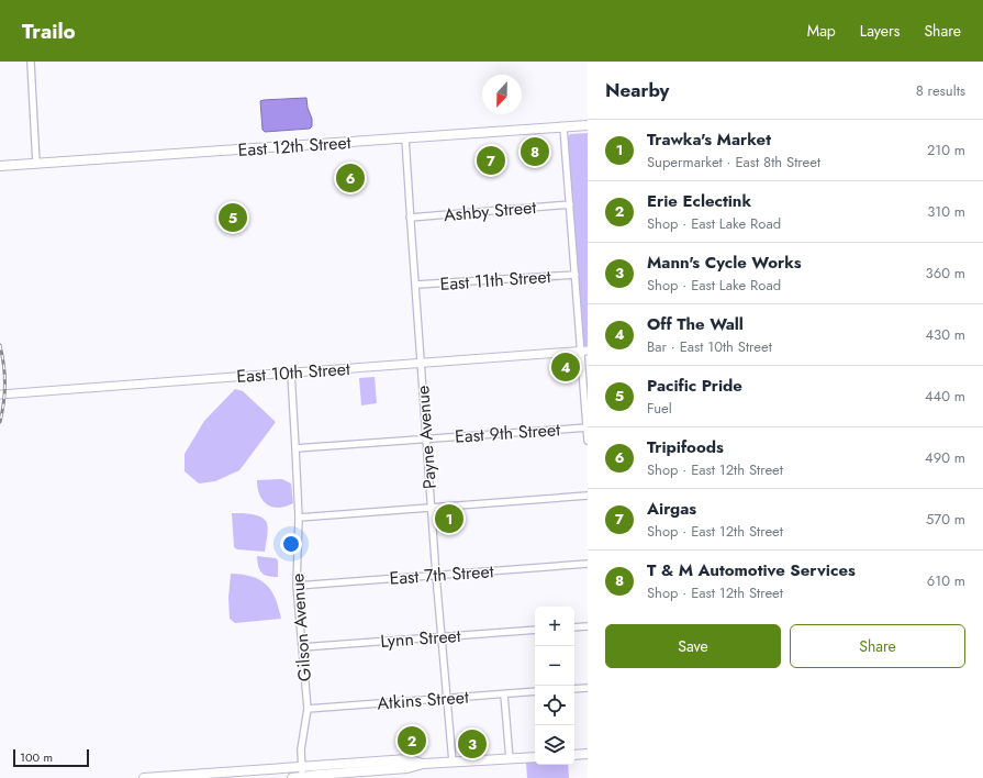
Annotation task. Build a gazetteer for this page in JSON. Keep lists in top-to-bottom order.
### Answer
{
  "streets": {
    "main road": ["East 12th Street"],
    "street": [
      "Ashby Street",
      "East 11th Street",
      "East 10th Street",
      "East 9th Street",
      "Payne Avenue",
      "East 7th Street",
      "Gilson Avenue",
      "Lynn Street",
      "Atkins Street"
    ]
  },
  "crossings": [
    ["East 12th Street", "Payne Avenue"],
    ["Ashby Street", "Payne Avenue"],
    ["East 11th Street", "Payne Avenue"],
    ["East 10th Street", "Payne Avenue"],
    ["East 10th Street", "Gilson Avenue"],
    ["East 9th Street", "Payne Avenue"],
    ["East 9th Street", "Gilson Avenue"],
    ["Payne Avenue", "East 7th Street"],
    ["Payne Avenue", "Lynn Street"],
    ["Payne Avenue", "Atkins Street"],
    ["East 7th Street", "Gilson Avenue"],
    ["Gilson Avenue", "Lynn Street"],
    ["Gilson Avenue", "Atkins Street"]
  ],
  "scale_bar": "100 m",
  "north": "bottom",
  "page": {
    "header": "Trailo",
    "nav": ["Map", "Layers", "Share"],
    "heading": ["Nearby", "8 results"],
    "list": [
      {
        "mark": "1",
        "name": "Trawka's Market",
        "note": "Supermarket · East 8th Street",
        "value": "210 m"
      },
      {
        "mark": "2",
        "name": "Erie Eclectink",
        "note": "Shop · East Lake Road",
        "value": "310 m"
      },
      {
        "mark": "3",
        "name": "Mann's Cycle Works",
        "note": "Shop · East Lake Road",
        "value": "360 m"
      },
      {
        "mark": "4",
        "name": "Off The Wall",
        "note": "Bar · East 10th Street",
        "value": "430 m"
      },
      {
        "mark": "5",
        "name": "Pacific Pride",
        "note": "Fuel",
        "value": "440 m"
      },
      {
        "mark": "6",
        "name": "Tripifoods",
        "note": "Shop · East 12th Street",
        "value": "490 m"
      },
      {
        "mark": "7",
        "name": "Airgas",
        "note": "Shop · East 12th Street",
        "value": "570 m"
      },
      {
        "mark": "8",
        "name": "T & M Automotive Services",
        "note": "Shop · East 12th Street",
        "value": "610 m"
      }
    ],
    "pins": [
      "8",
      "7",
      "6",
      "5",
      "4",
      "1",
      "2",
      "3"
    ],
    "map_buttons": ["+", "−"],
    "buttons": ["Save", "Share"],
    "scale": "100 m"
  }
}
